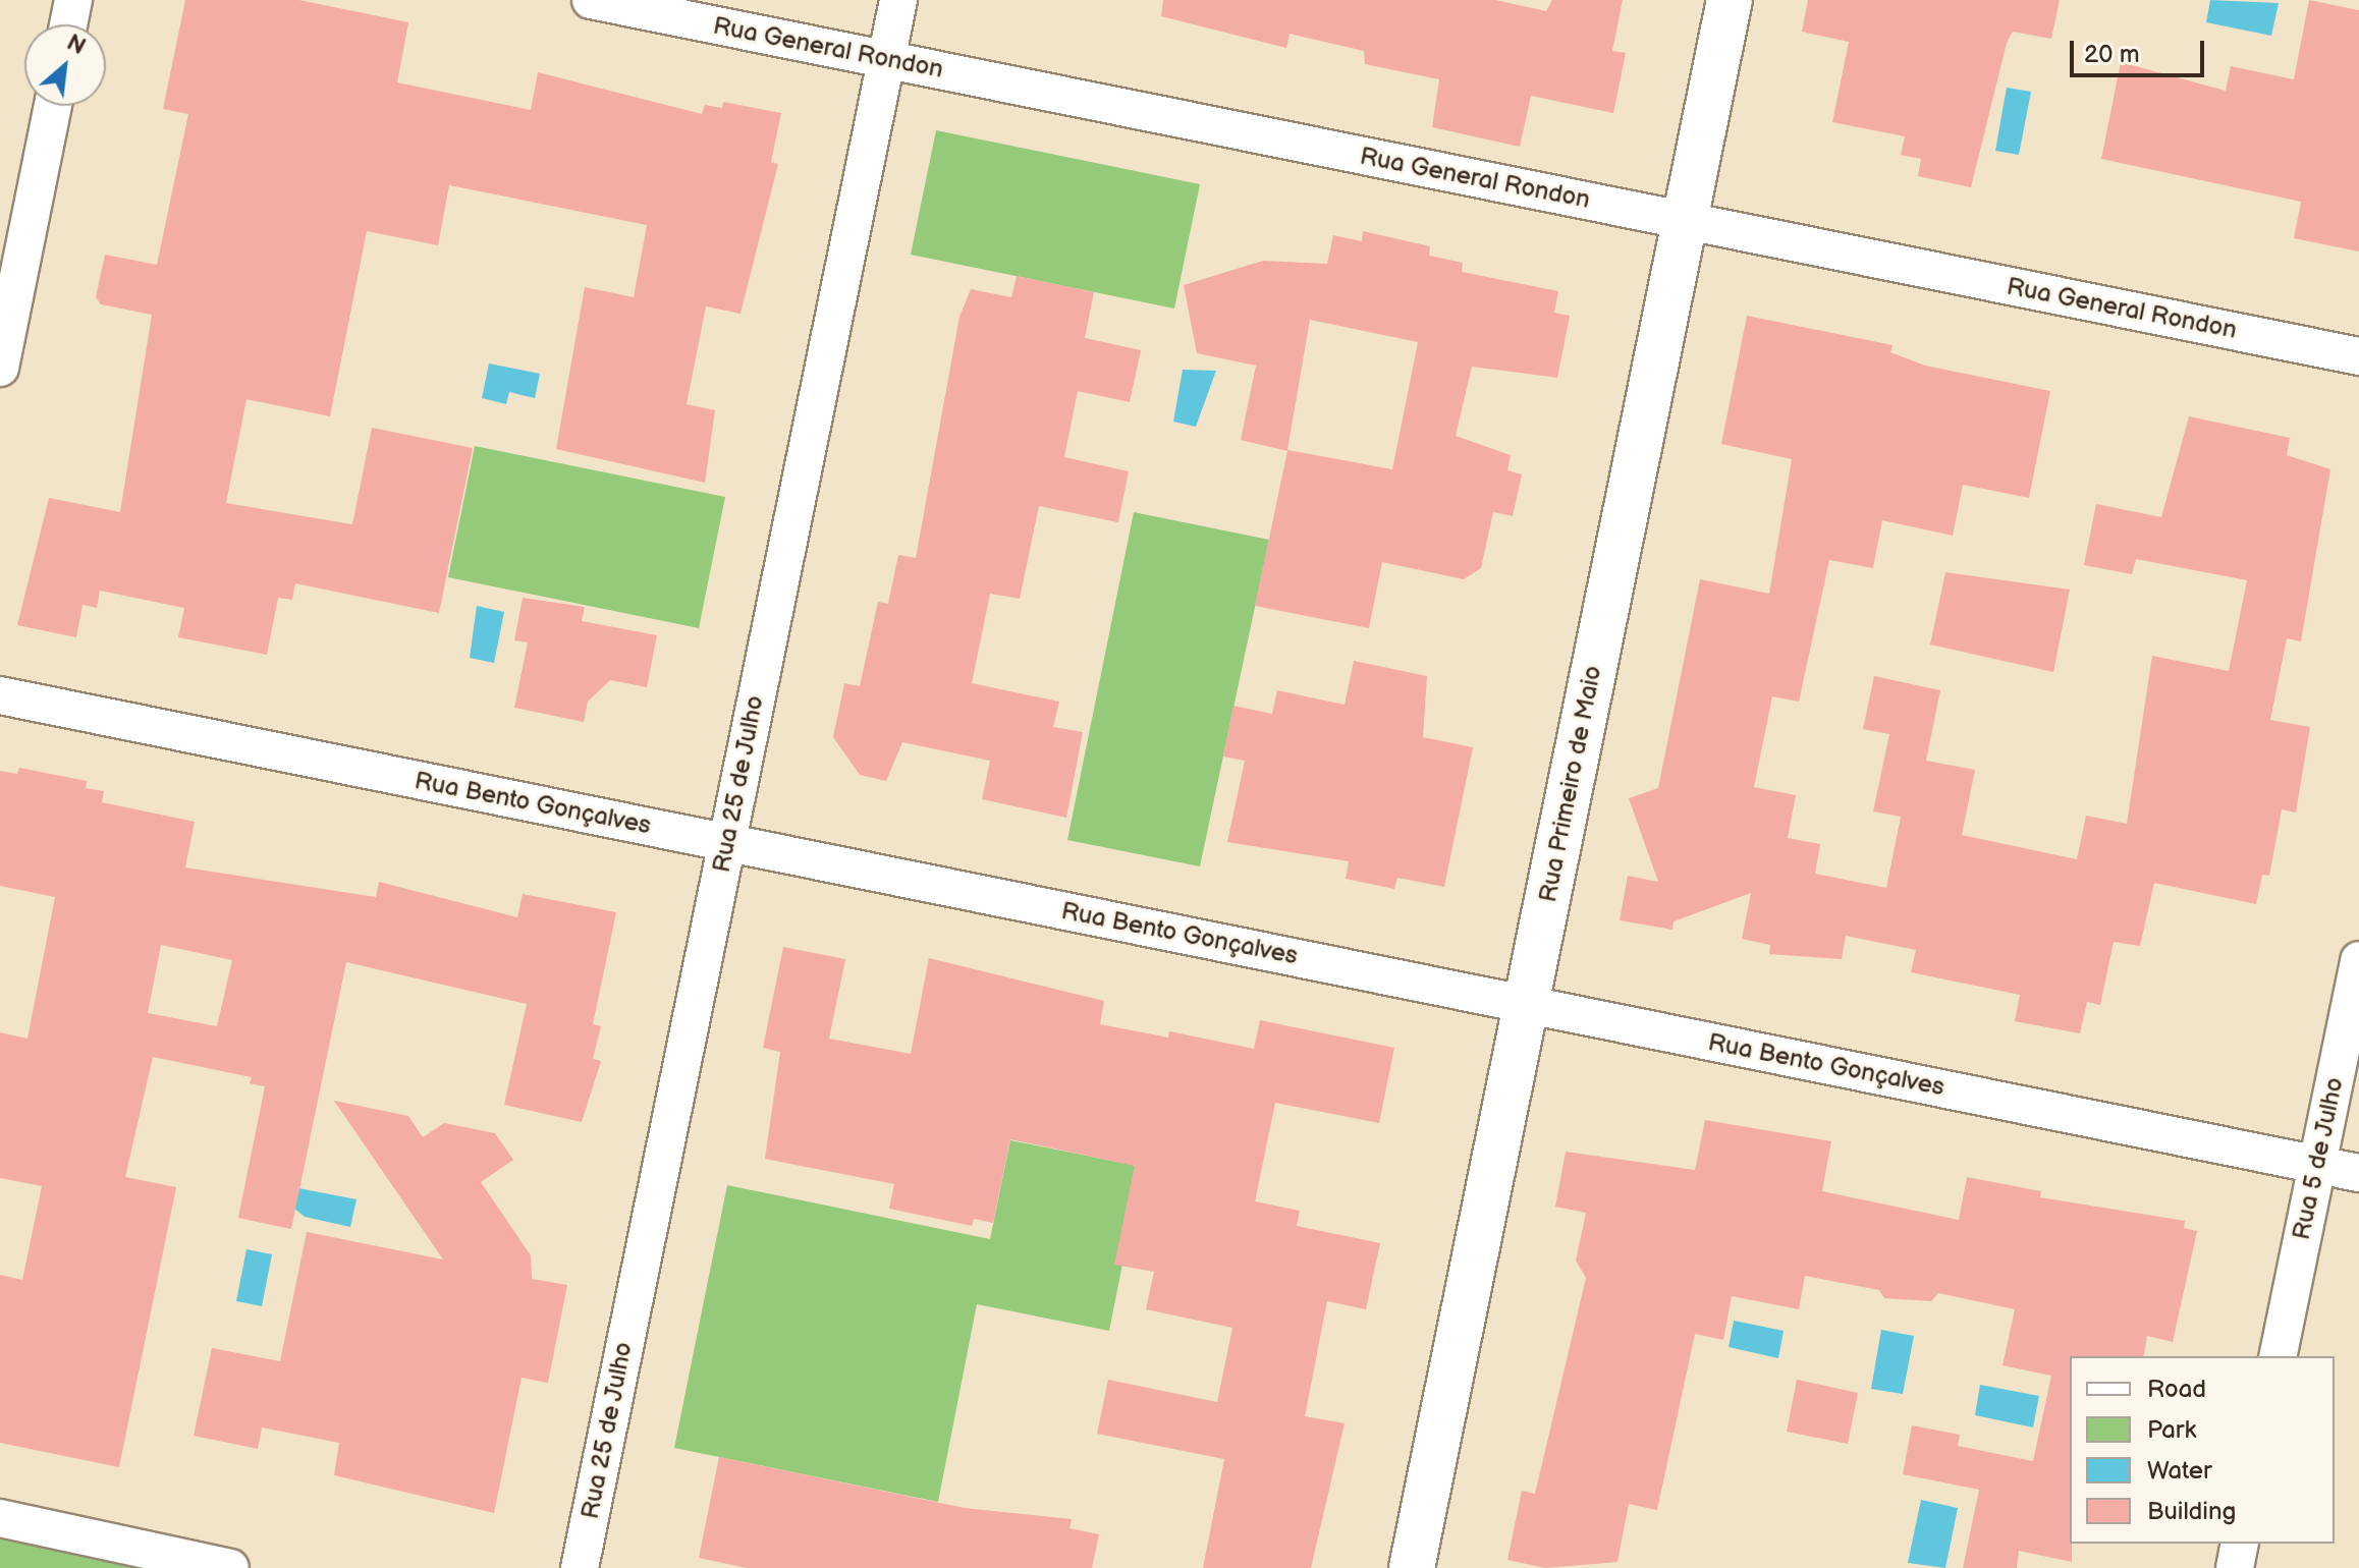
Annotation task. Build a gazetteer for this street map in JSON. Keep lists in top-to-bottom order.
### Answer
{
  "streets": {
    "street": [
      "Rua General Rondon",
      "Rua 25 de Julho",
      "Rua Primeiro de Maio",
      "Rua Bento Gonçalves",
      "Rua 5 de Julho"
    ]
  },
  "crossings": [
    ["Rua General Rondon", "Rua 25 de Julho"],
    ["Rua General Rondon", "Rua Primeiro de Maio"],
    ["Rua 25 de Julho", "Rua Bento Gonçalves"],
    ["Rua Primeiro de Maio", "Rua Bento Gonçalves"],
    ["Rua Bento Gonçalves", "Rua 5 de Julho"]
  ],
  "legend": [
    "Road",
    "Park",
    "Water",
    "Building"
  ],
  "scale_bar": "20 m",
  "north": "top right"
}
